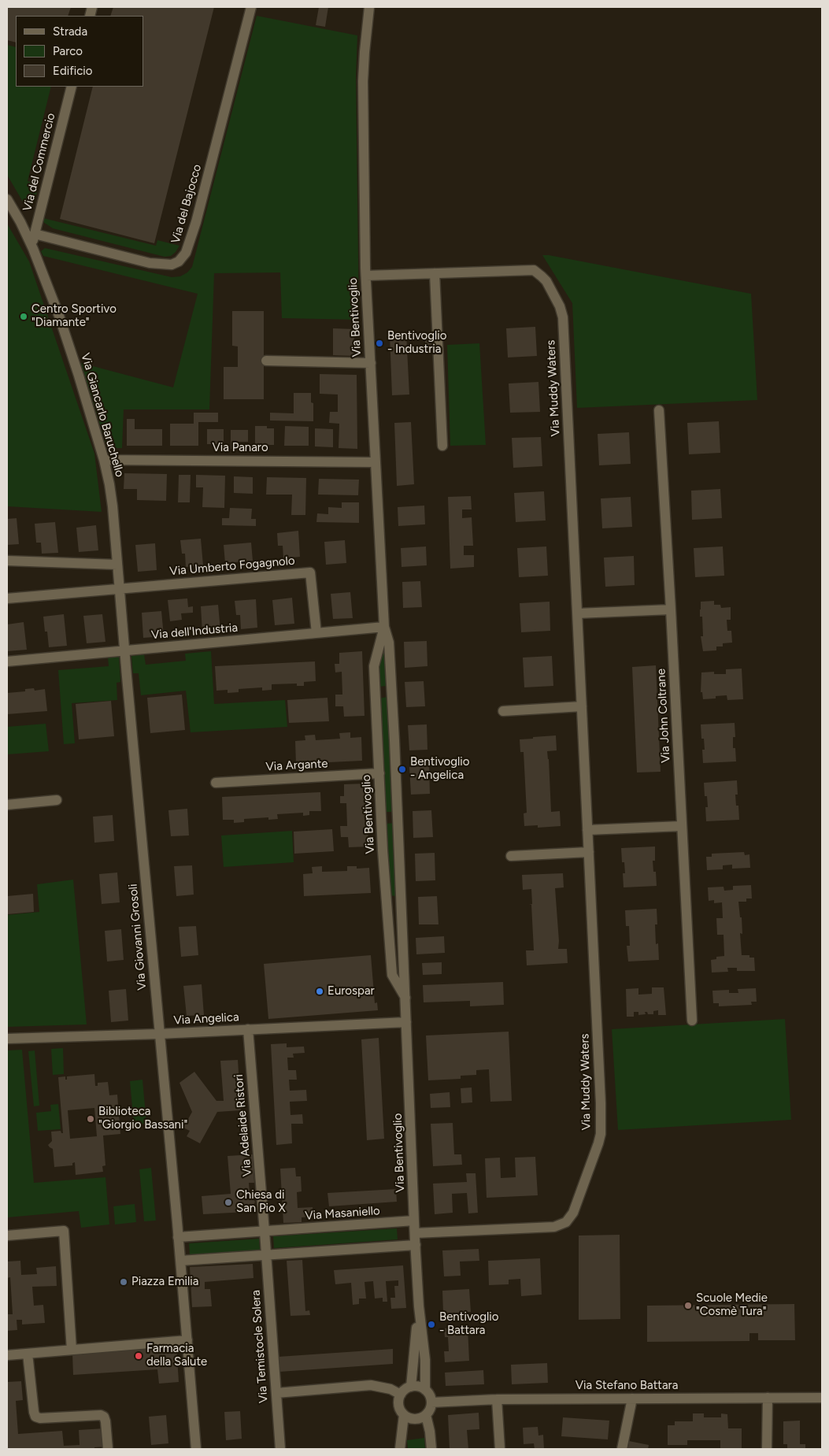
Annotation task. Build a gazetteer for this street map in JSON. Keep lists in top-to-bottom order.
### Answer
{
  "streets": {
    "street": [
      "Via del Commercio",
      "Via del Bajocco",
      "Via Bentivoglio",
      "Via Muddy Waters",
      "Via Giancarlo Baruchello",
      "Via Panaro",
      "Via Umberto Fogagnolo",
      "Via dell'Industria",
      "Via John Coltrane",
      "Via Argante",
      "Via Giovanni Grosoli",
      "Via Angelica",
      "Via Adelaide Ristori",
      "Via Masaniello",
      "Via Temistocle Solera",
      "Via Stefano Battara"
    ]
  },
  "crossings": [
    ["Via del Commercio", "Via del Bajocco"],
    ["Via del Commercio", "Via Giancarlo Baruchello"],
    ["Via Bentivoglio", "Via Muddy Waters"],
    ["Via Bentivoglio", "Via Panaro"],
    ["Via Bentivoglio", "Via dell'Industria"],
    ["Via Bentivoglio", "Via Argante"],
    ["Via Bentivoglio", "Via Angelica"],
    ["Via Bentivoglio", "Via Masaniello"],
    ["Via Bentivoglio", "Via Stefano Battara"],
    ["Via Giancarlo Baruchello", "Via Panaro"],
    ["Via Giancarlo Baruchello", "Via Umberto Fogagnolo"],
    ["Via Giancarlo Baruchello", "Via dell'Industria"],
    ["Via Giancarlo Baruchello", "Via Giovanni Grosoli"],
    ["Via Umberto Fogagnolo", "Via dell'Industria"],
    ["Via dell'Industria", "Via Giovanni Grosoli"],
    ["Via Giovanni Grosoli", "Via Angelica"],
    ["Via Giovanni Grosoli", "Via Masaniello"],
    ["Via Angelica", "Via Adelaide Ristori"],
    ["Via Adelaide Ristori", "Via Masaniello"],
    ["Via Adelaide Ristori", "Via Temistocle Solera"]
  ],
  "places": [
    "Centro Sportivo \"Diamante\"",
    "Bentivoglio - Industria",
    "Bentivoglio - Angelica",
    "Eurospar",
    "Biblioteca \"Giorgio Bassani\"",
    "Chiesa di San Pio X",
    "Piazza Emilia",
    "Scuole Medie \"Cosmè Tura\"",
    "Bentivoglio - Battara",
    "Farmacia della Salute"
  ],
  "legend": ["Strada", "Parco", "Edificio"]
}
